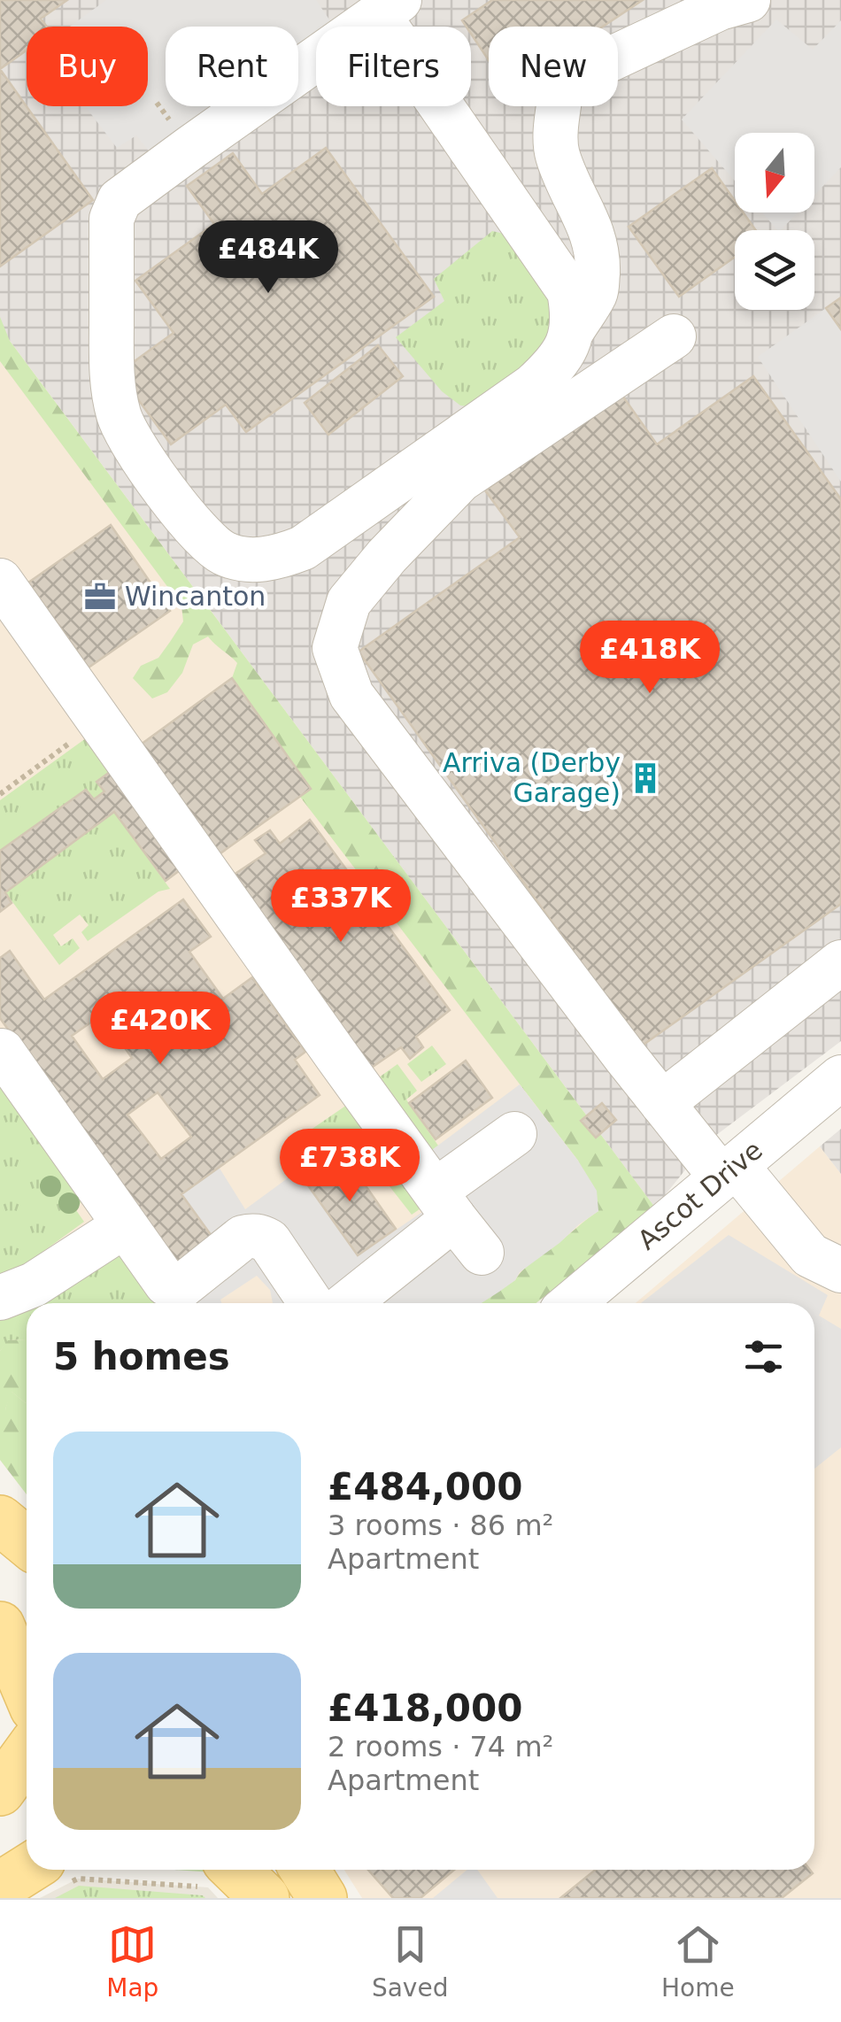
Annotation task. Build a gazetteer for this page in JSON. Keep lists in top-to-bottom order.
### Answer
{
  "streets": {
    "street": ["Ascot Drive"]
  },
  "places": {
    "office": ["Wincanton"],
    "building": ["Arriva (Derby Garage)"]
  },
  "north": "bottom",
  "page": {
    "chip": [
      "Buy",
      "Rent",
      "Filters",
      "New"
    ],
    "price": [
      "£484K",
      "£418K",
      "£337K",
      "£420K",
      "£738K"
    ],
    "heading": "5 homes",
    "list": [
      {
        "name": "£484,000",
        "note": "3 rooms · 86 m² · Apartment"
      },
      {
        "name": "£418,000",
        "note": "2 rooms · 74 m² · Apartment"
      }
    ],
    "tabs": ["Map", "Saved", "Home"]
  }
}
